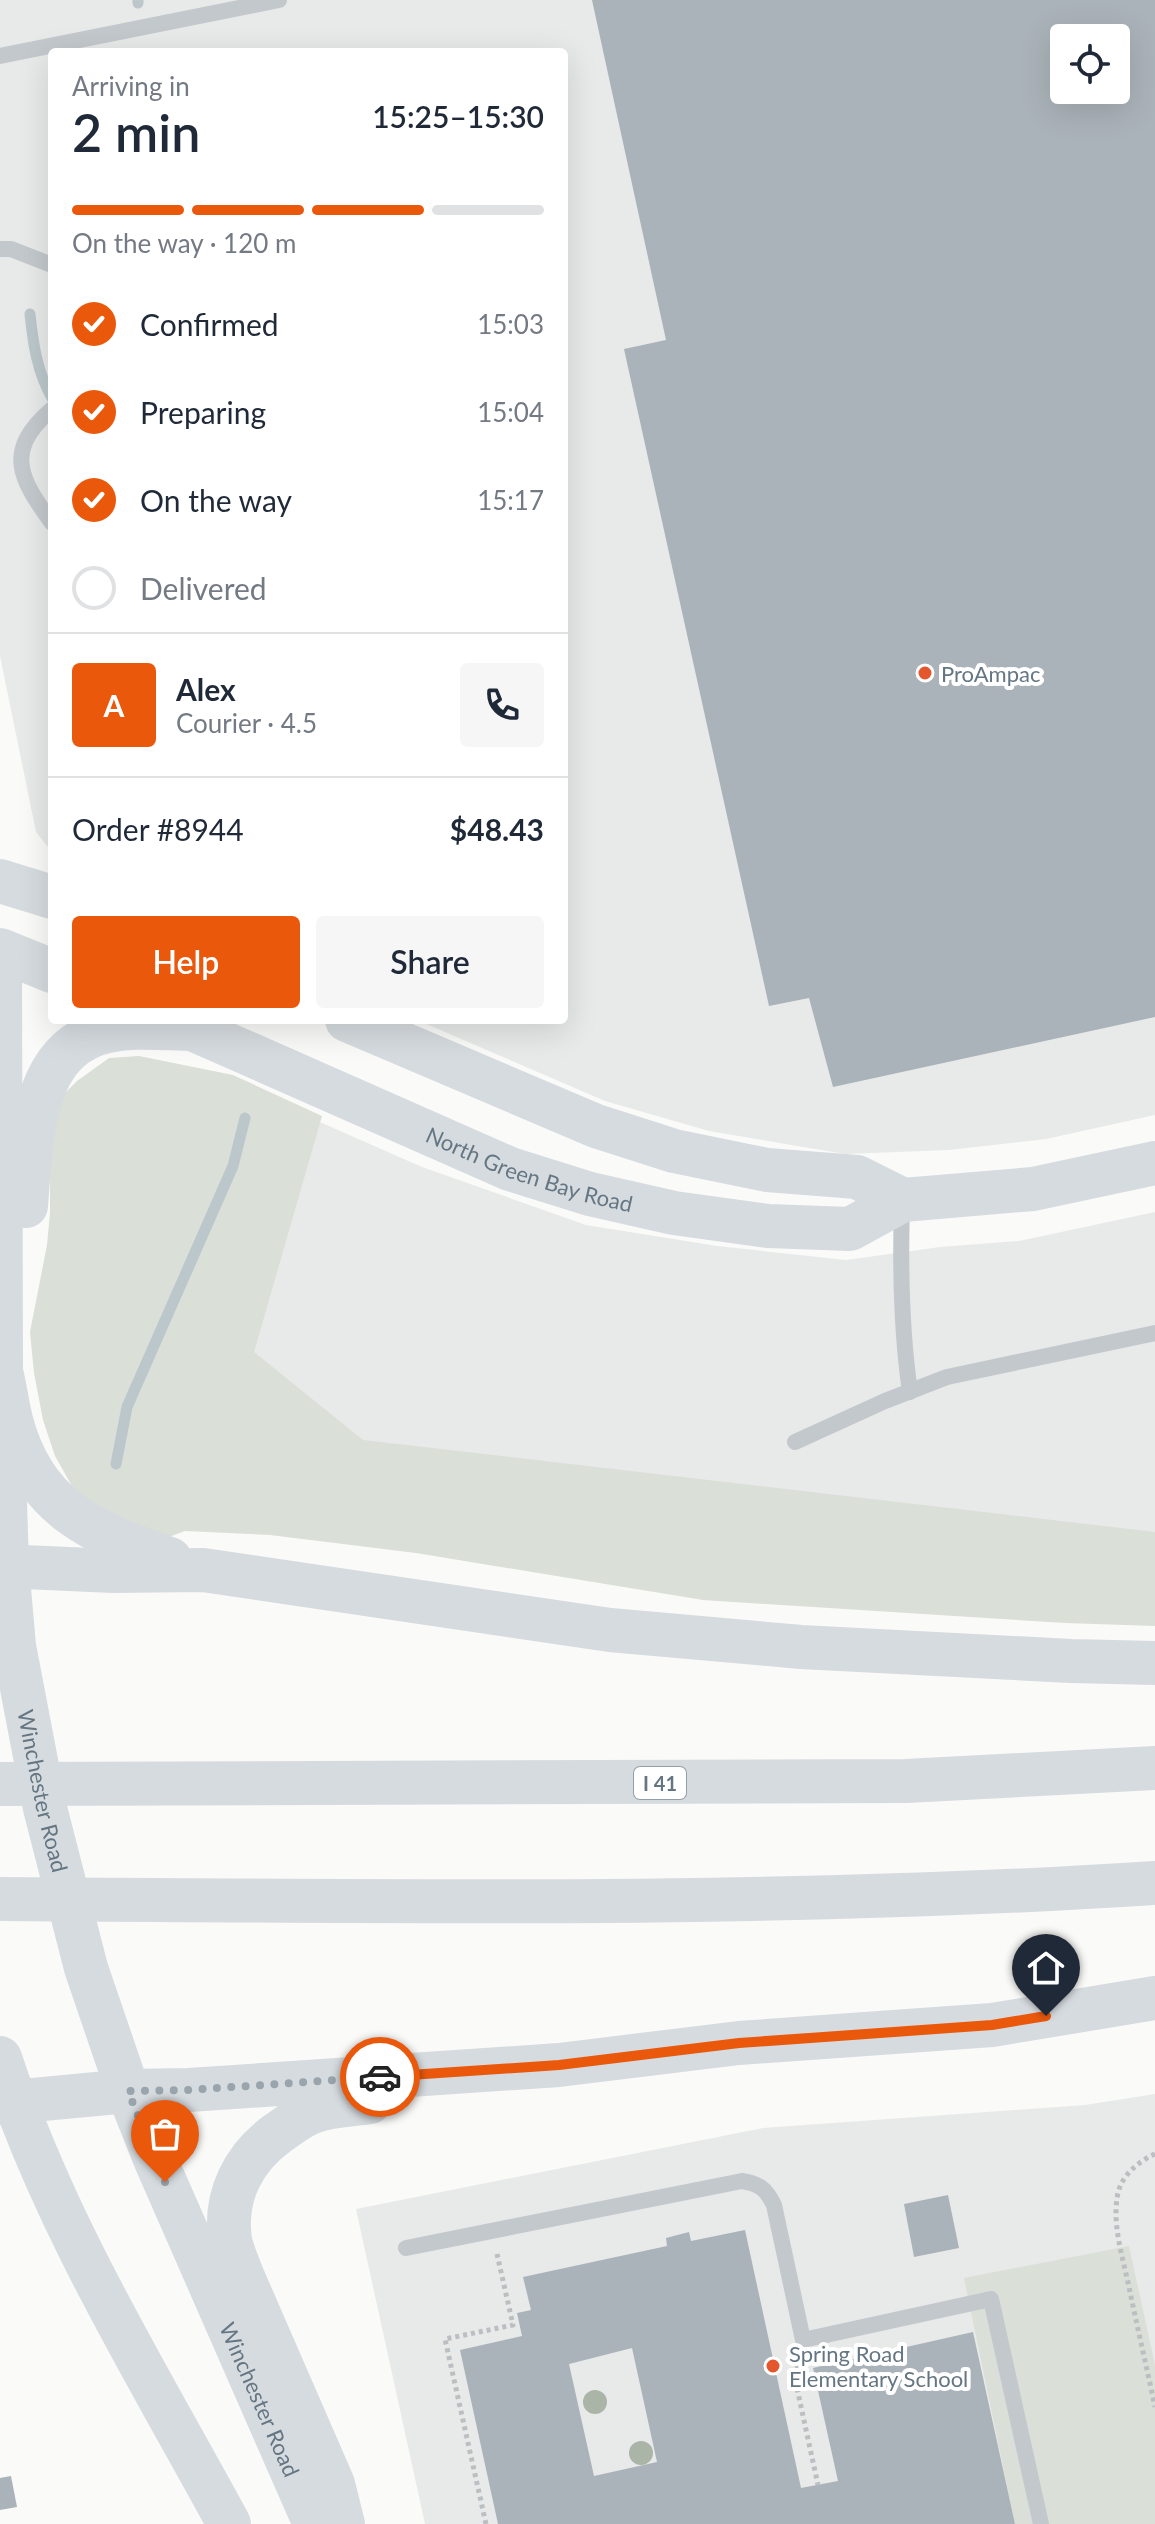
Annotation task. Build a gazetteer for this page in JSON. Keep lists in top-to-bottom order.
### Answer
{
  "streets": {
    "main road": ["North Green Bay Road", "I 41", "Winchester Road"]
  },
  "places": ["ProAmpac", "Spring Road Elementary School"],
  "page": {
    "heading": ["2 min", "Arriving in", "15:25–15:30"],
    "panel": [
      "Alex",
      "Courier · 4.5",
      "Order #8944",
      "$48.43"
    ],
    "bar": "On the way · 120 m",
    "list": [
      ["Confirmed", "15:03"],
      ["Preparing", "15:04"],
      ["On the way", "15:17"],
      "Delivered"
    ],
    "round": "A",
    "buttons": ["Help", "Share"]
  }
}
